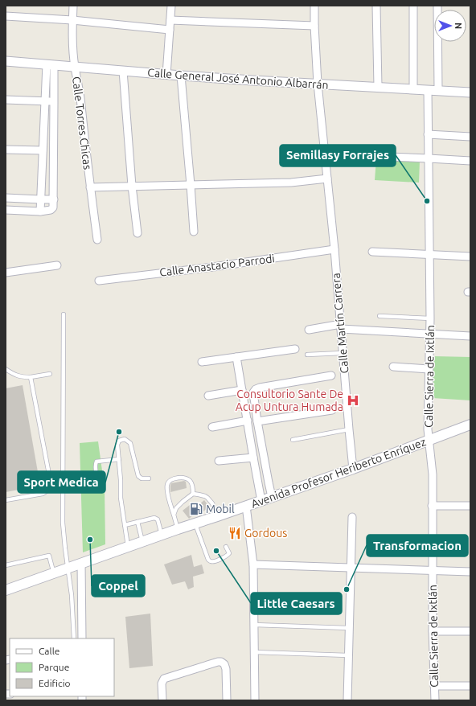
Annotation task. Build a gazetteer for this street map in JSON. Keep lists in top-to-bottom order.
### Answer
{
  "streets": {
    "main road": ["Avenida Profesor Heriberto Enríquez"],
    "street": [
      "Calle General José Antonio Albarrán",
      "Calle Torres Chicas",
      "Calle Anastacio Parrodi",
      "Calle Martín Carrera",
      "Calle Sierra de Ixtlán"
    ]
  },
  "crossings": [
    ["Calle General José Antonio Albarrán", "Calle Torres Chicas"],
    ["Calle General José Antonio Albarrán", "Calle Martín Carrera"],
    ["Calle General José Antonio Albarrán", "Calle Sierra de Ixtlán"],
    ["Calle Anastacio Parrodi", "Calle Martín Carrera"],
    ["Calle Martín Carrera", "Avenida Profesor Heriberto Enríquez"],
    ["Calle Sierra de Ixtlán", "Avenida Profesor Heriberto Enríquez"]
  ],
  "places": {
    "other": [
      "Semillasy Forrajes",
      "Sport Medica",
      "Coppel",
      "Little Caesars",
      "Transformacion"
    ],
    "hospital": ["Consultorio Sante De Acup Untura Humada"],
    "fuel station": ["Mobil"],
    "restaurant": ["Gordous"]
  },
  "legend": ["Calle", "Parque", "Edificio"],
  "north": "right"
}
